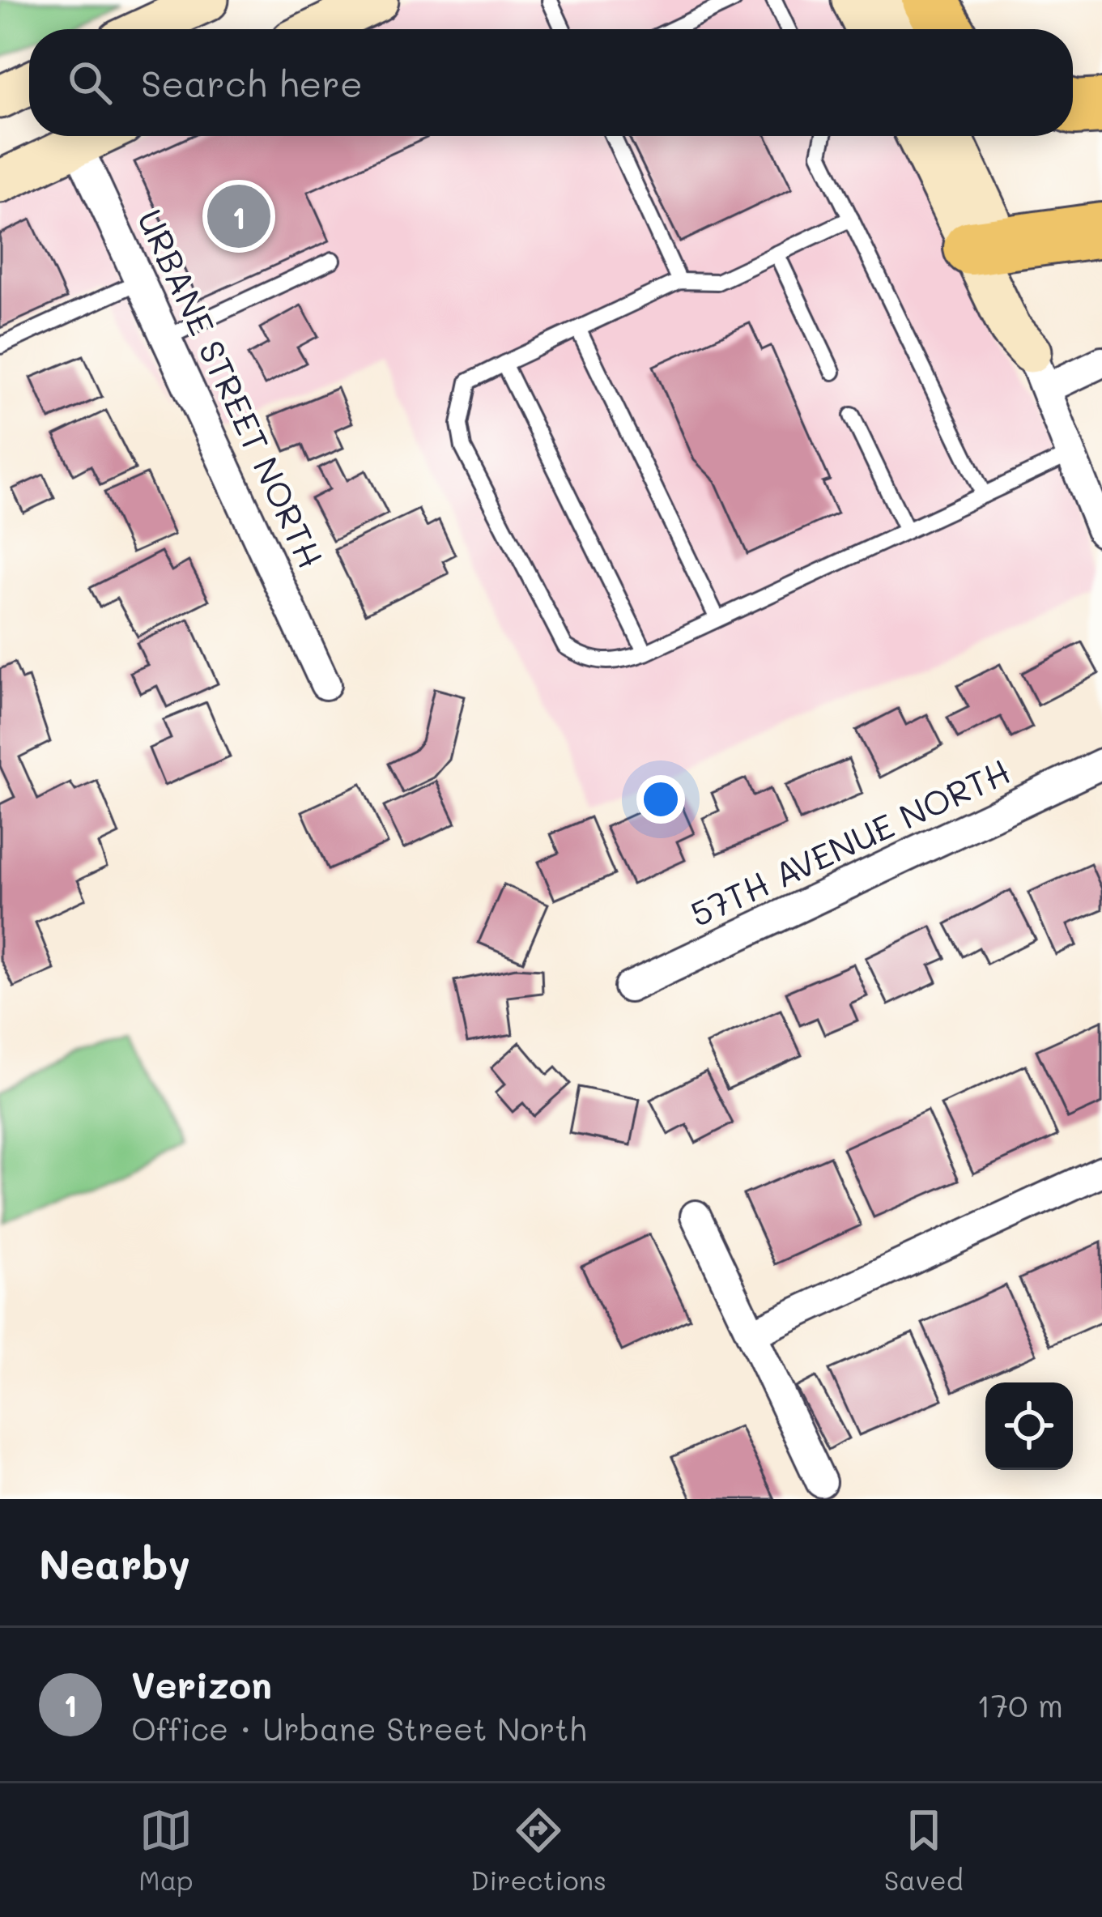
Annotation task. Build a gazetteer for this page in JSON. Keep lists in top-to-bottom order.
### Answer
{
  "streets": {
    "street": ["URBANE STREET NORTH", "57TH AVENUE NORTH"]
  },
  "page": {
    "search": "Search here",
    "pins": "1",
    "heading": "Nearby",
    "list": [
      {
        "mark": "1",
        "name": "Verizon",
        "note": "Office · Urbane Street North",
        "value": "170 m"
      }
    ],
    "nav": ["Map", "Directions", "Saved"]
  }
}
